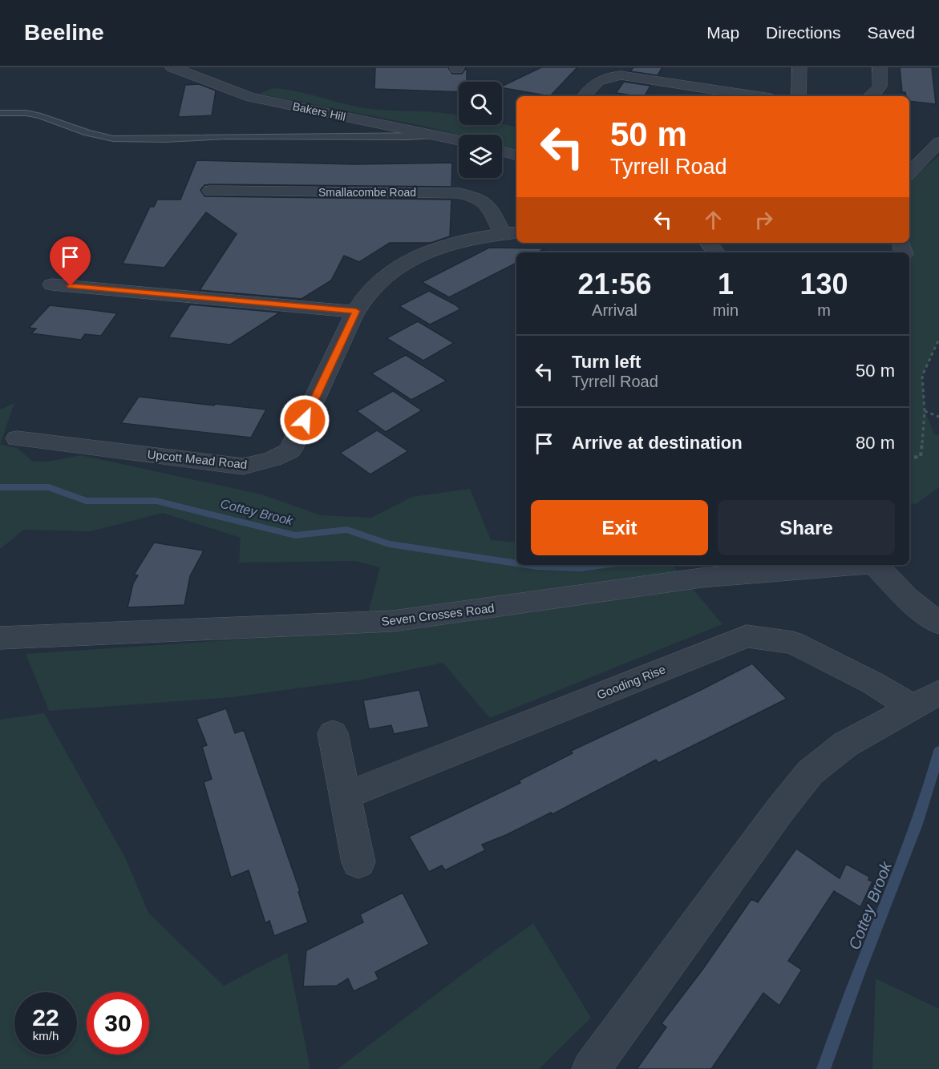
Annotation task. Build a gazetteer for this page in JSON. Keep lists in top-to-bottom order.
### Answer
{
  "streets": {
    "street": [
      "Bakers Hill",
      "Smallacombe Road",
      "Upcott Mead Road",
      "Seven Crosses Road",
      "Gooding Rise"
    ]
  },
  "crossings": [
    ["Smallacombe Road", "Upcott Mead Road"]
  ],
  "water": ["Cottey Brook"],
  "page": {
    "header": "Beeline",
    "nav": ["Map", "Directions", "Saved"],
    "turn": ["50 m", "Tyrrell Road"],
    "eta": [
      "21:56",
      "Arrival",
      "1",
      "min",
      "130",
      "m"
    ],
    "list": [
      {
        "name": "Turn left",
        "note": "Tyrrell Road",
        "value": "50 m"
      },
      {
        "name": "Arrive at destination",
        "value": "80 m"
      }
    ],
    "buttons": ["Exit", "Share"],
    "speed": "22 km/h",
    "limit": "30"
  }
}
